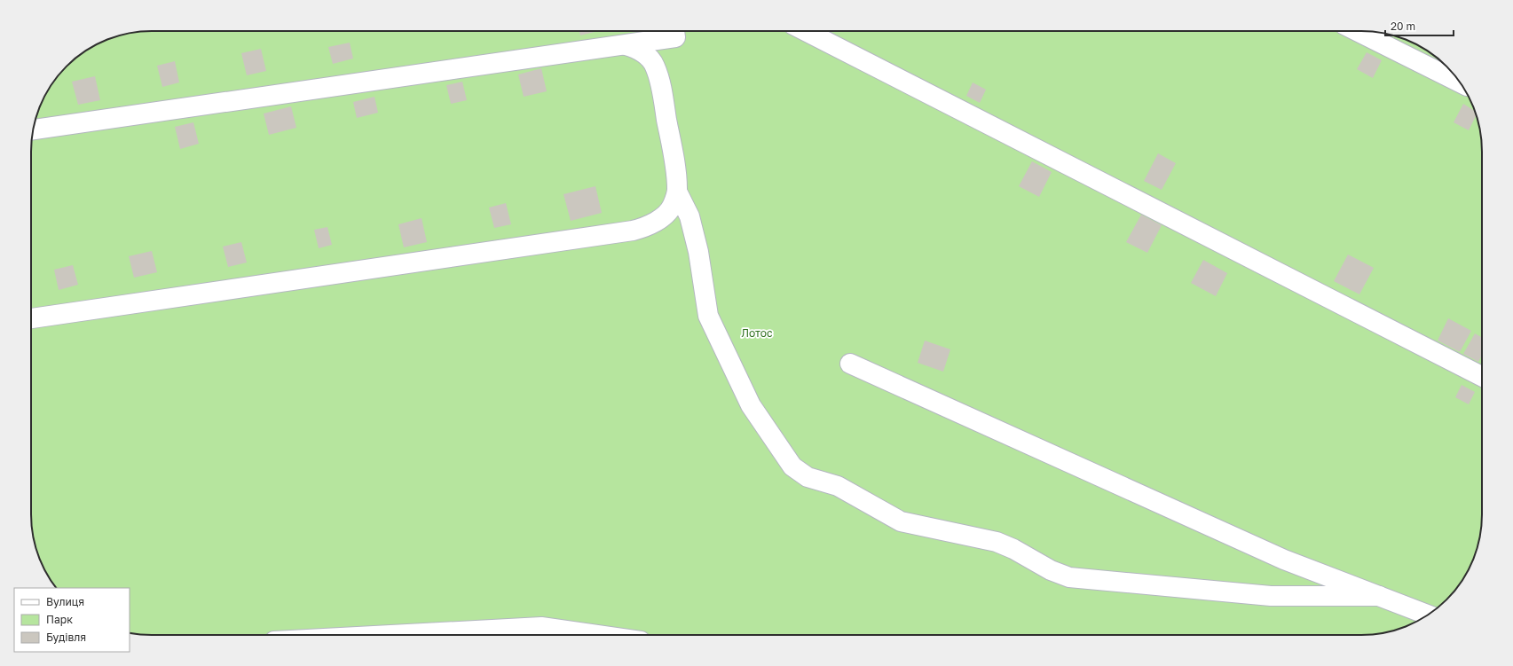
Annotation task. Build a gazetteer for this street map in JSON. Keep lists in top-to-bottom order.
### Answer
{
  "parks": ["Лотос"],
  "legend": ["Вулиця", "Парк", "Будівля"],
  "scale_bar": "20 m"
}
